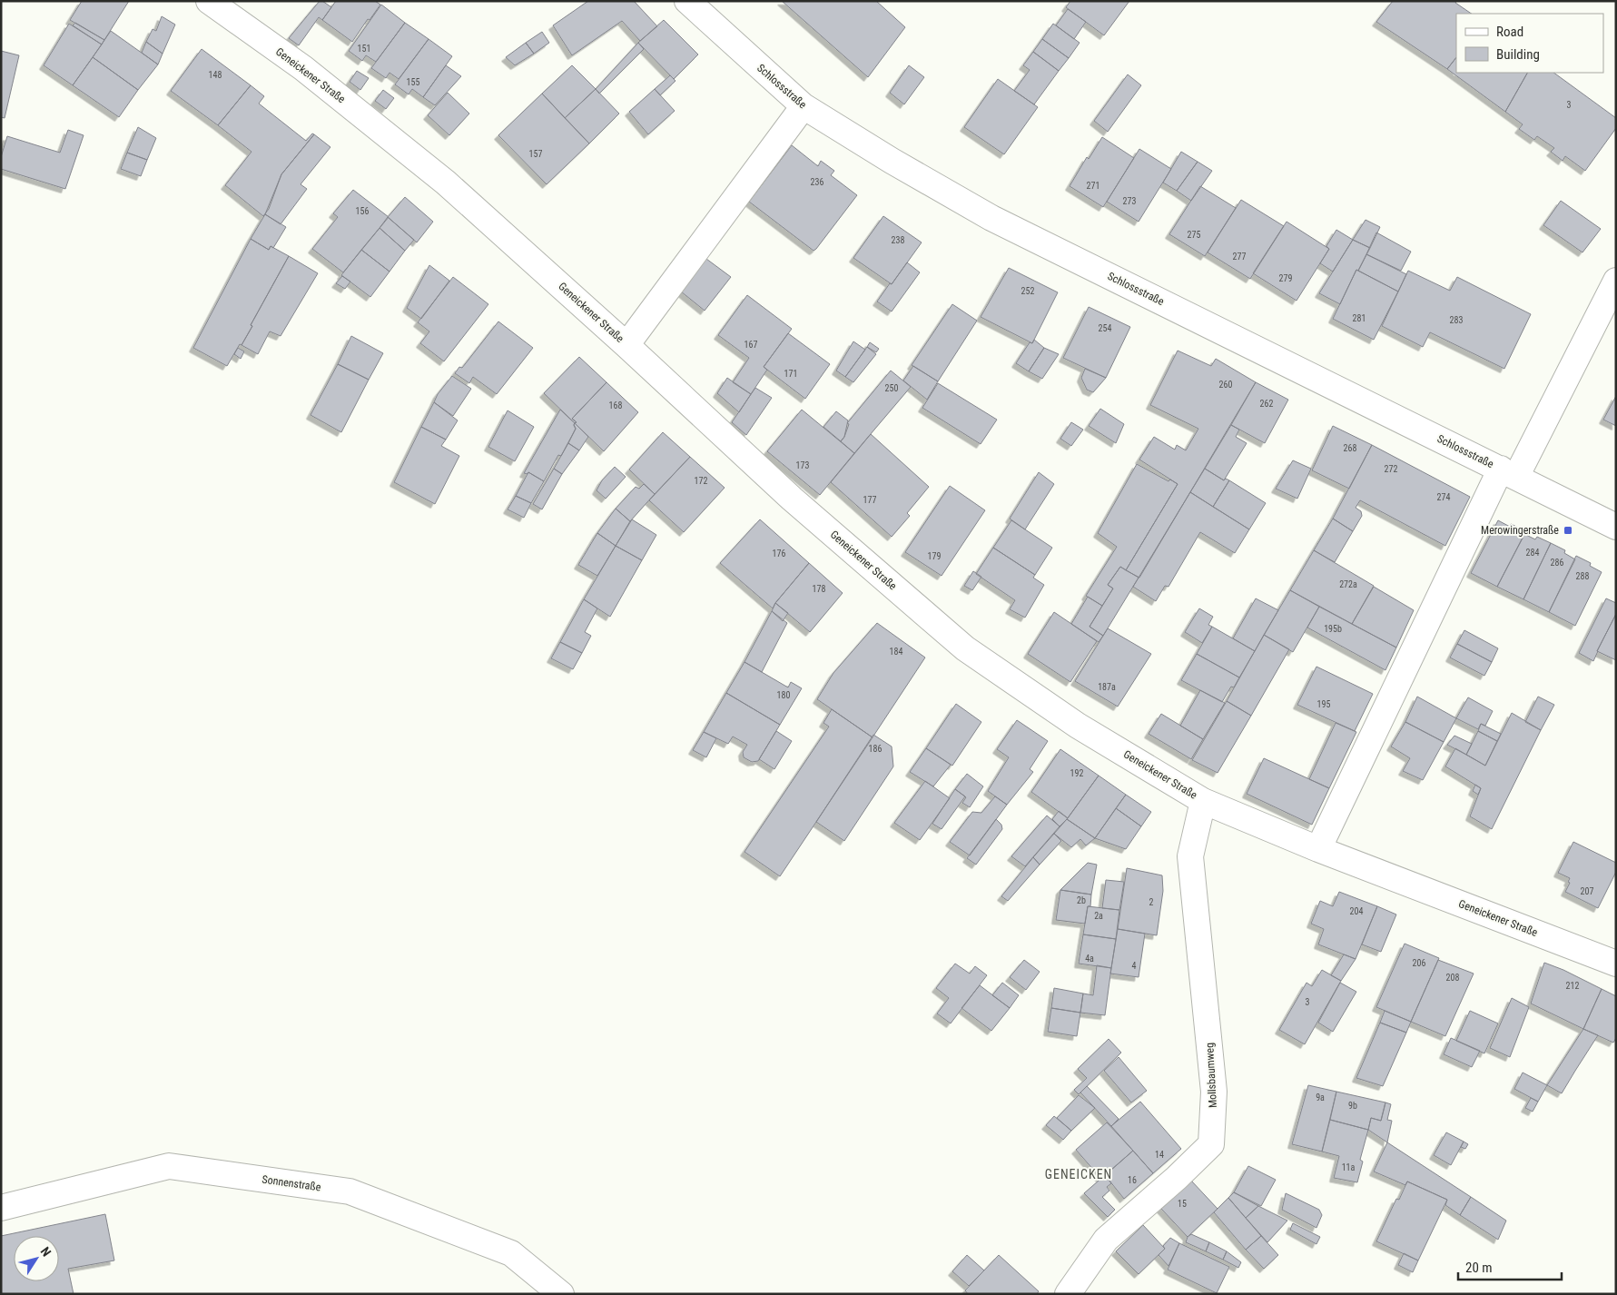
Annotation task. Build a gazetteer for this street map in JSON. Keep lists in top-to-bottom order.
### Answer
{
  "streets": {
    "street": [
      "Geneickener Straße",
      "Schlossstraße",
      "Mollsbaumweg",
      "Sonnenstraße"
    ]
  },
  "crossings": [
    ["Geneickener Straße", "Mollsbaumweg"]
  ],
  "districts": ["GENEICKEN"],
  "places": {
    "transit": ["Merowingerstraße"]
  },
  "house_numbers": [
    "151",
    "148",
    "155",
    "3",
    "157",
    "236",
    "271",
    "273",
    "156",
    "275",
    "238",
    "277",
    "279",
    "252",
    "281",
    "283",
    "254",
    "167",
    "171",
    "260",
    "250",
    "262",
    "168",
    "268",
    "173",
    "272",
    "172",
    "274",
    "177",
    "284",
    "176",
    "179",
    "286",
    "288",
    "272a",
    "178",
    "195b",
    "184",
    "187a",
    "180",
    "195",
    "186",
    "192",
    "207",
    "2b",
    "2",
    "204",
    "2a",
    "4a",
    "206",
    "4",
    "208",
    "212",
    "3",
    "9a",
    "9b",
    "14",
    "11a",
    "16",
    "15"
  ],
  "legend": ["Road", "Building"],
  "scale_bar": "20 m",
  "north": "top right"
}
